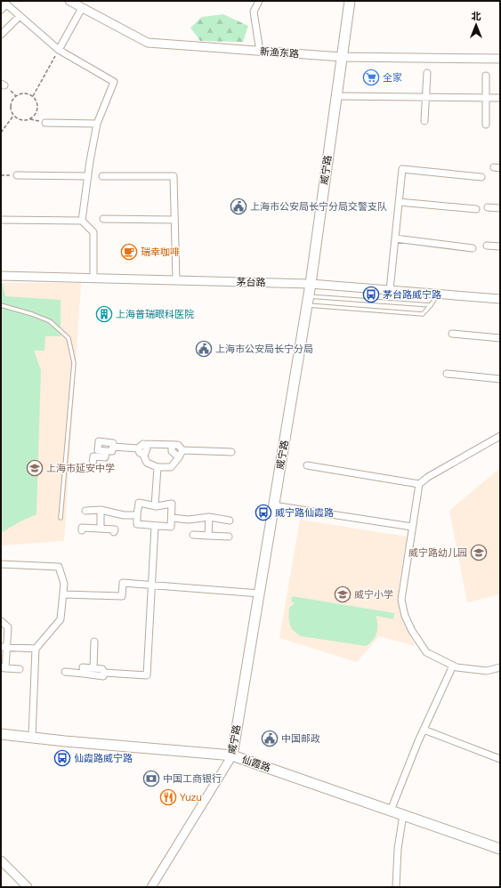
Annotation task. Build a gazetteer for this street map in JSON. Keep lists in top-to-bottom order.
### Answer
{
  "streets": {
    "main road": ["威宁路", "仙霞路"],
    "street": ["新渔东路", "茅台路"]
  },
  "crossings": [
    ["新渔东路", "威宁路"],
    ["威宁路", "茅台路"],
    ["威宁路", "仙霞路"]
  ],
  "places": {
    "supermarket": ["全家"],
    "public building": ["上海市公安局长宁分局交警支队", "上海市公安局长宁分局", "中国邮政"],
    "cafe": ["瑞幸咖啡"],
    "bus stop": ["茅台路威宁路", "威宁路仙霞路", "仙霞路威宁路"],
    "building": ["上海普瑞眼科医院"],
    "school or university": ["上海市延安中学", "威宁路幼儿园", "威宁小学"],
    "bank": ["中国工商银行"],
    "restaurant": ["Yuzu"]
  },
  "north": "top"
}
